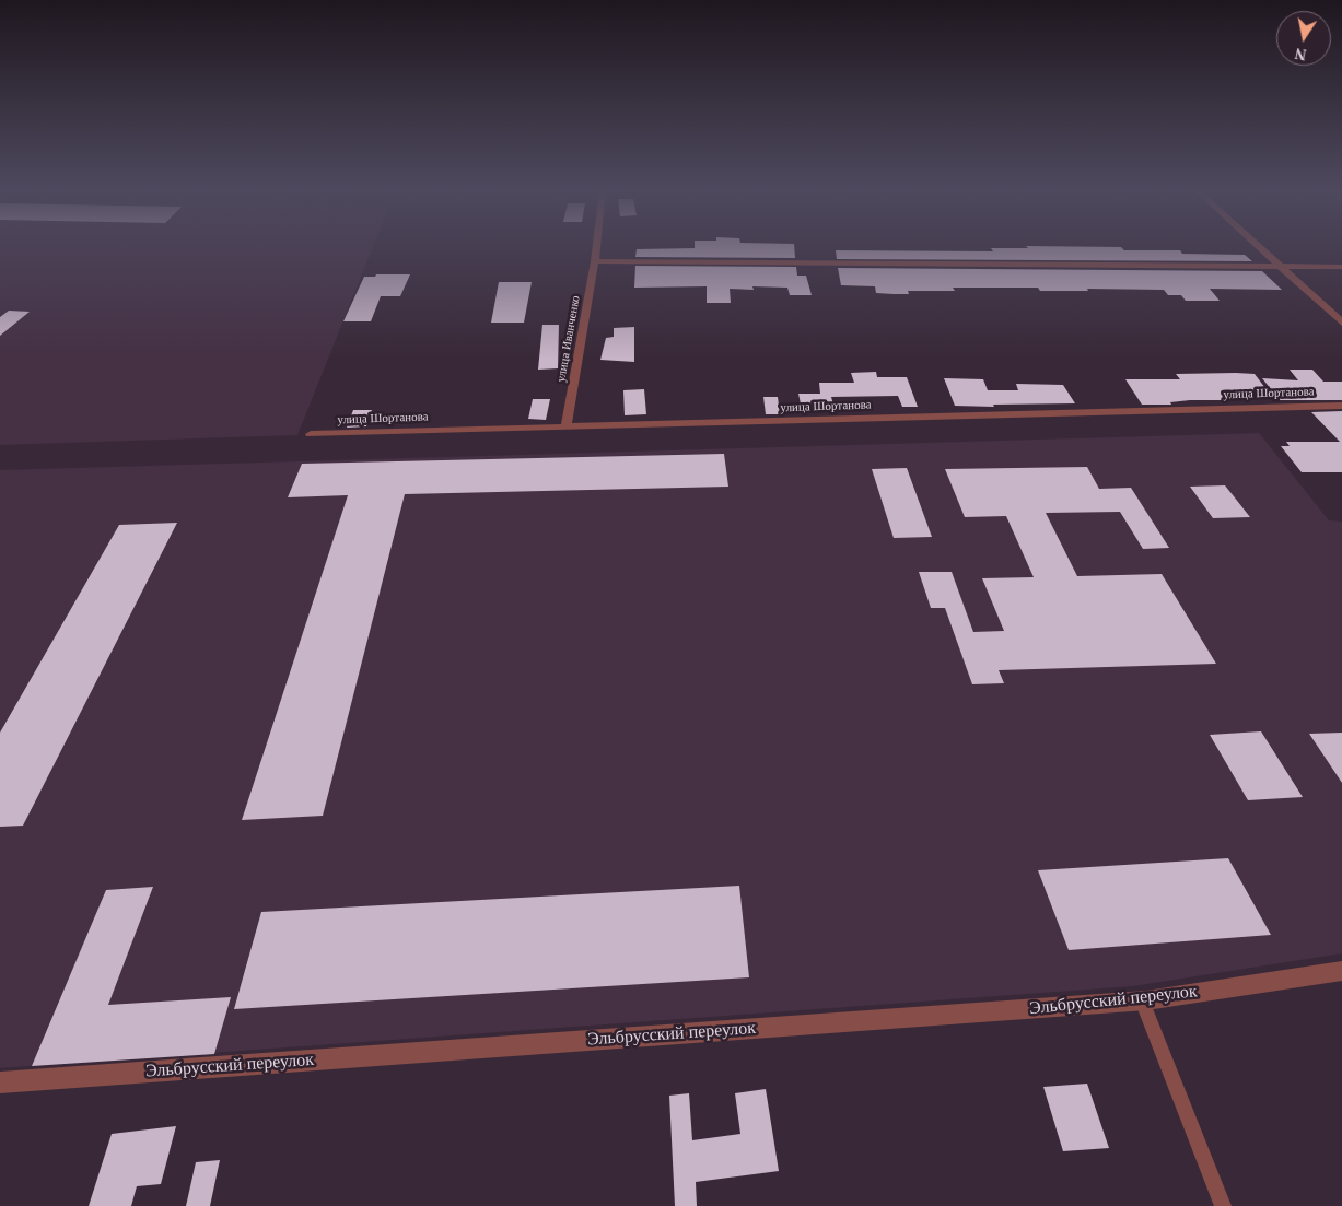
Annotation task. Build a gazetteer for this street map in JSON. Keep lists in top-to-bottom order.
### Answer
{
  "streets": {
    "street": ["улица Иванченко", "улица Шортанова", "Эльбрусский переулок"]
  },
  "crossings": [
    ["улица Иванченко", "улица Шортанова"]
  ],
  "north": "bottom"
}
